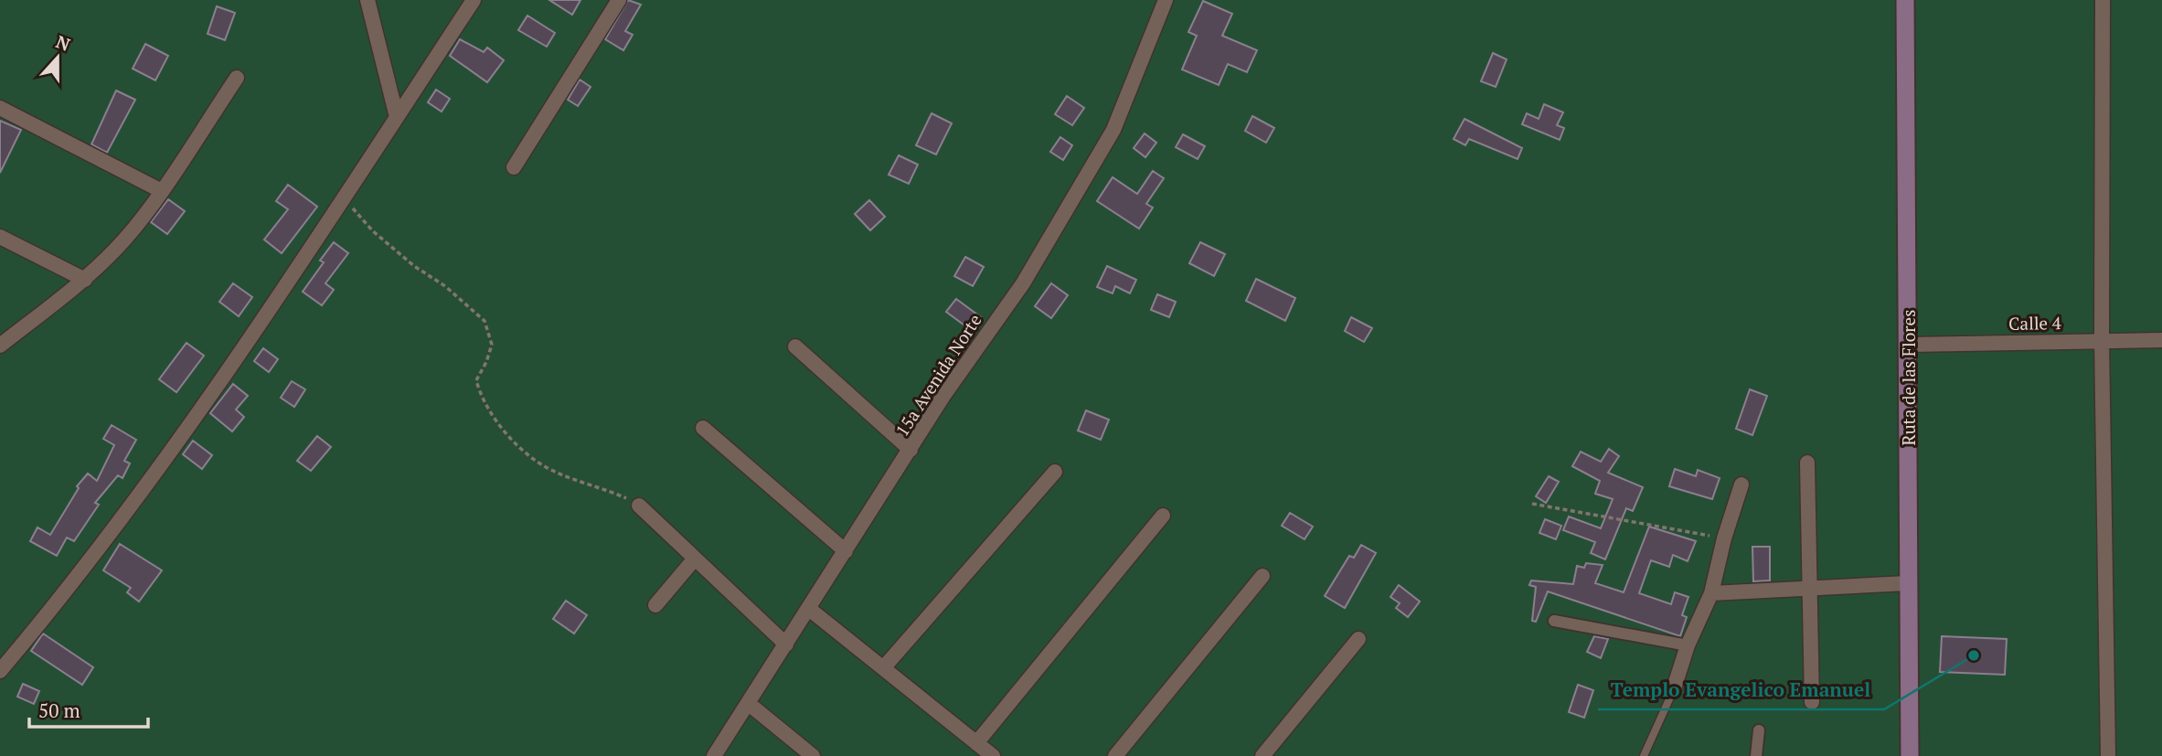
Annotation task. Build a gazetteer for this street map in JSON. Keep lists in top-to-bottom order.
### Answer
{
  "streets": {
    "main road": ["Ruta de las Flores"],
    "street": ["Calle 4", "15a Avenida Norte"]
  },
  "crossings": [
    ["Calle 4", "Ruta de las Flores"]
  ],
  "places": ["Templo Evangelico Emanuel"],
  "scale_bar": "50 m",
  "north": "top"
}
